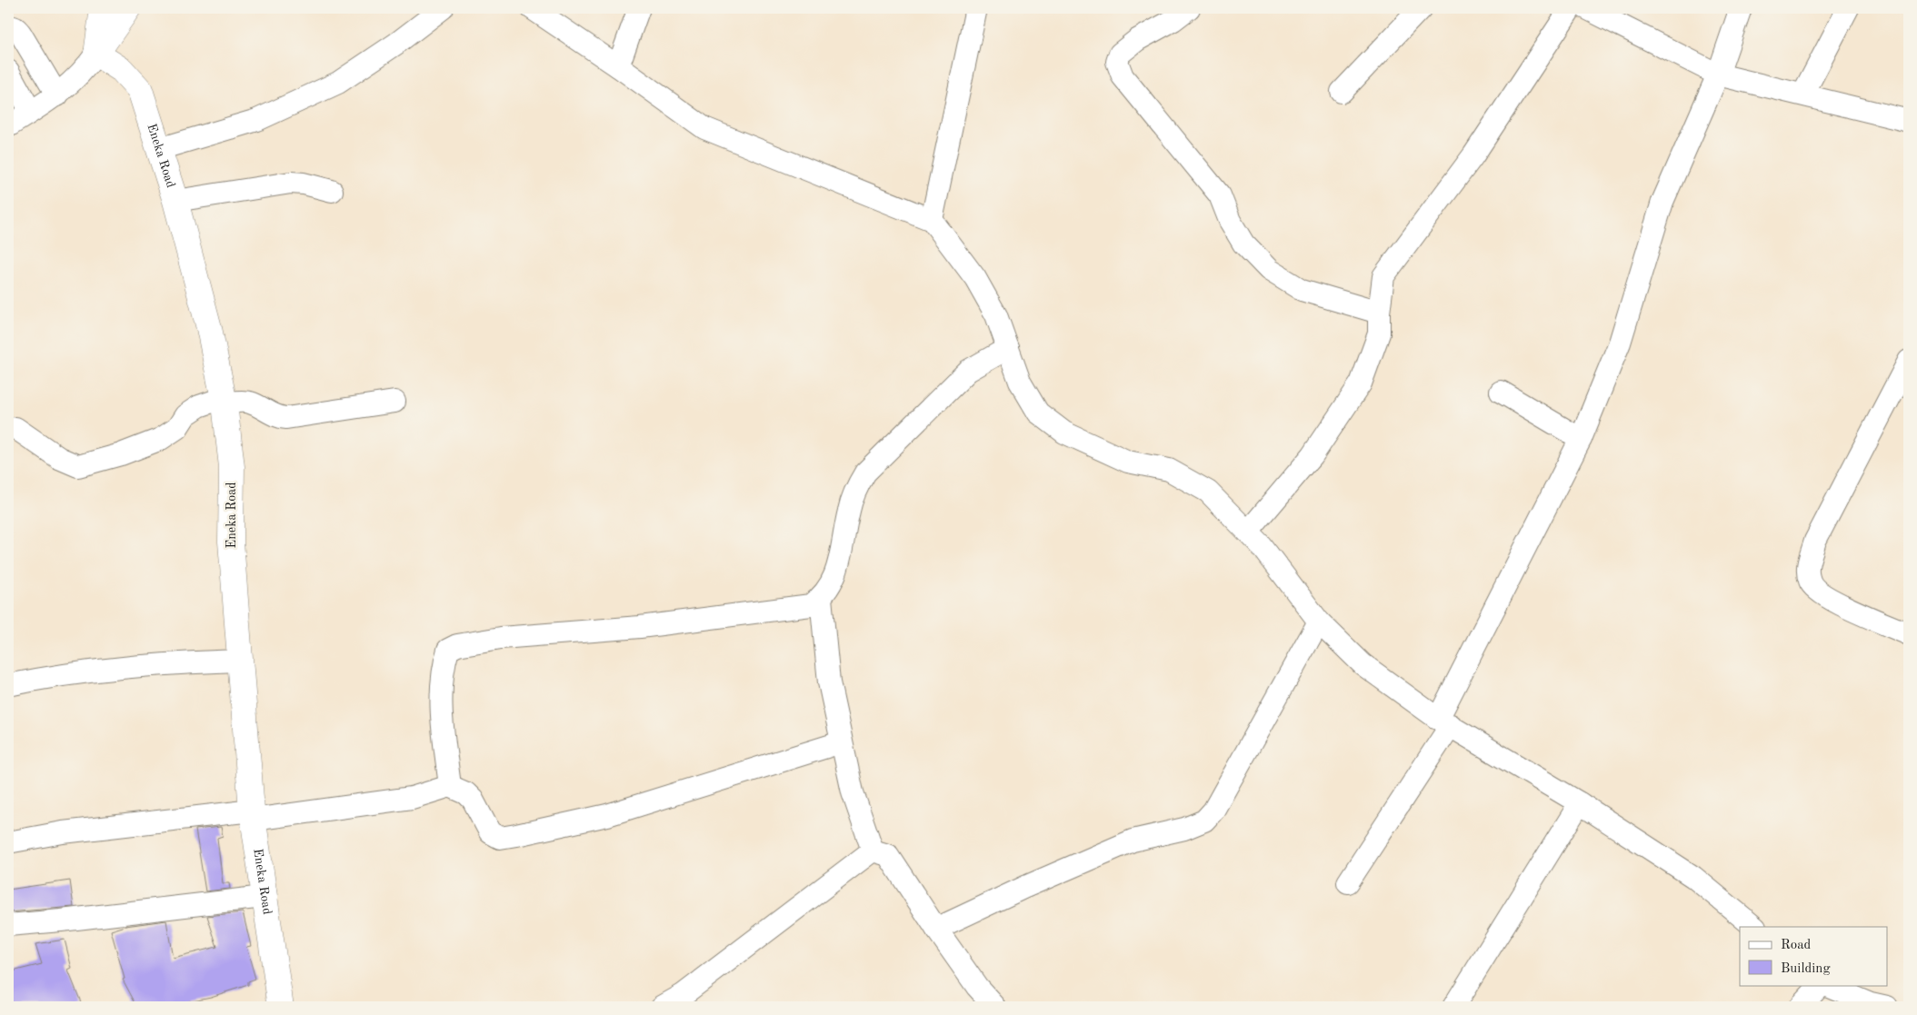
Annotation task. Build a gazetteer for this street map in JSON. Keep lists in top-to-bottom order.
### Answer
{
  "streets": {
    "main road": ["Eneka Road"]
  },
  "legend": ["Road", "Building"]
}
